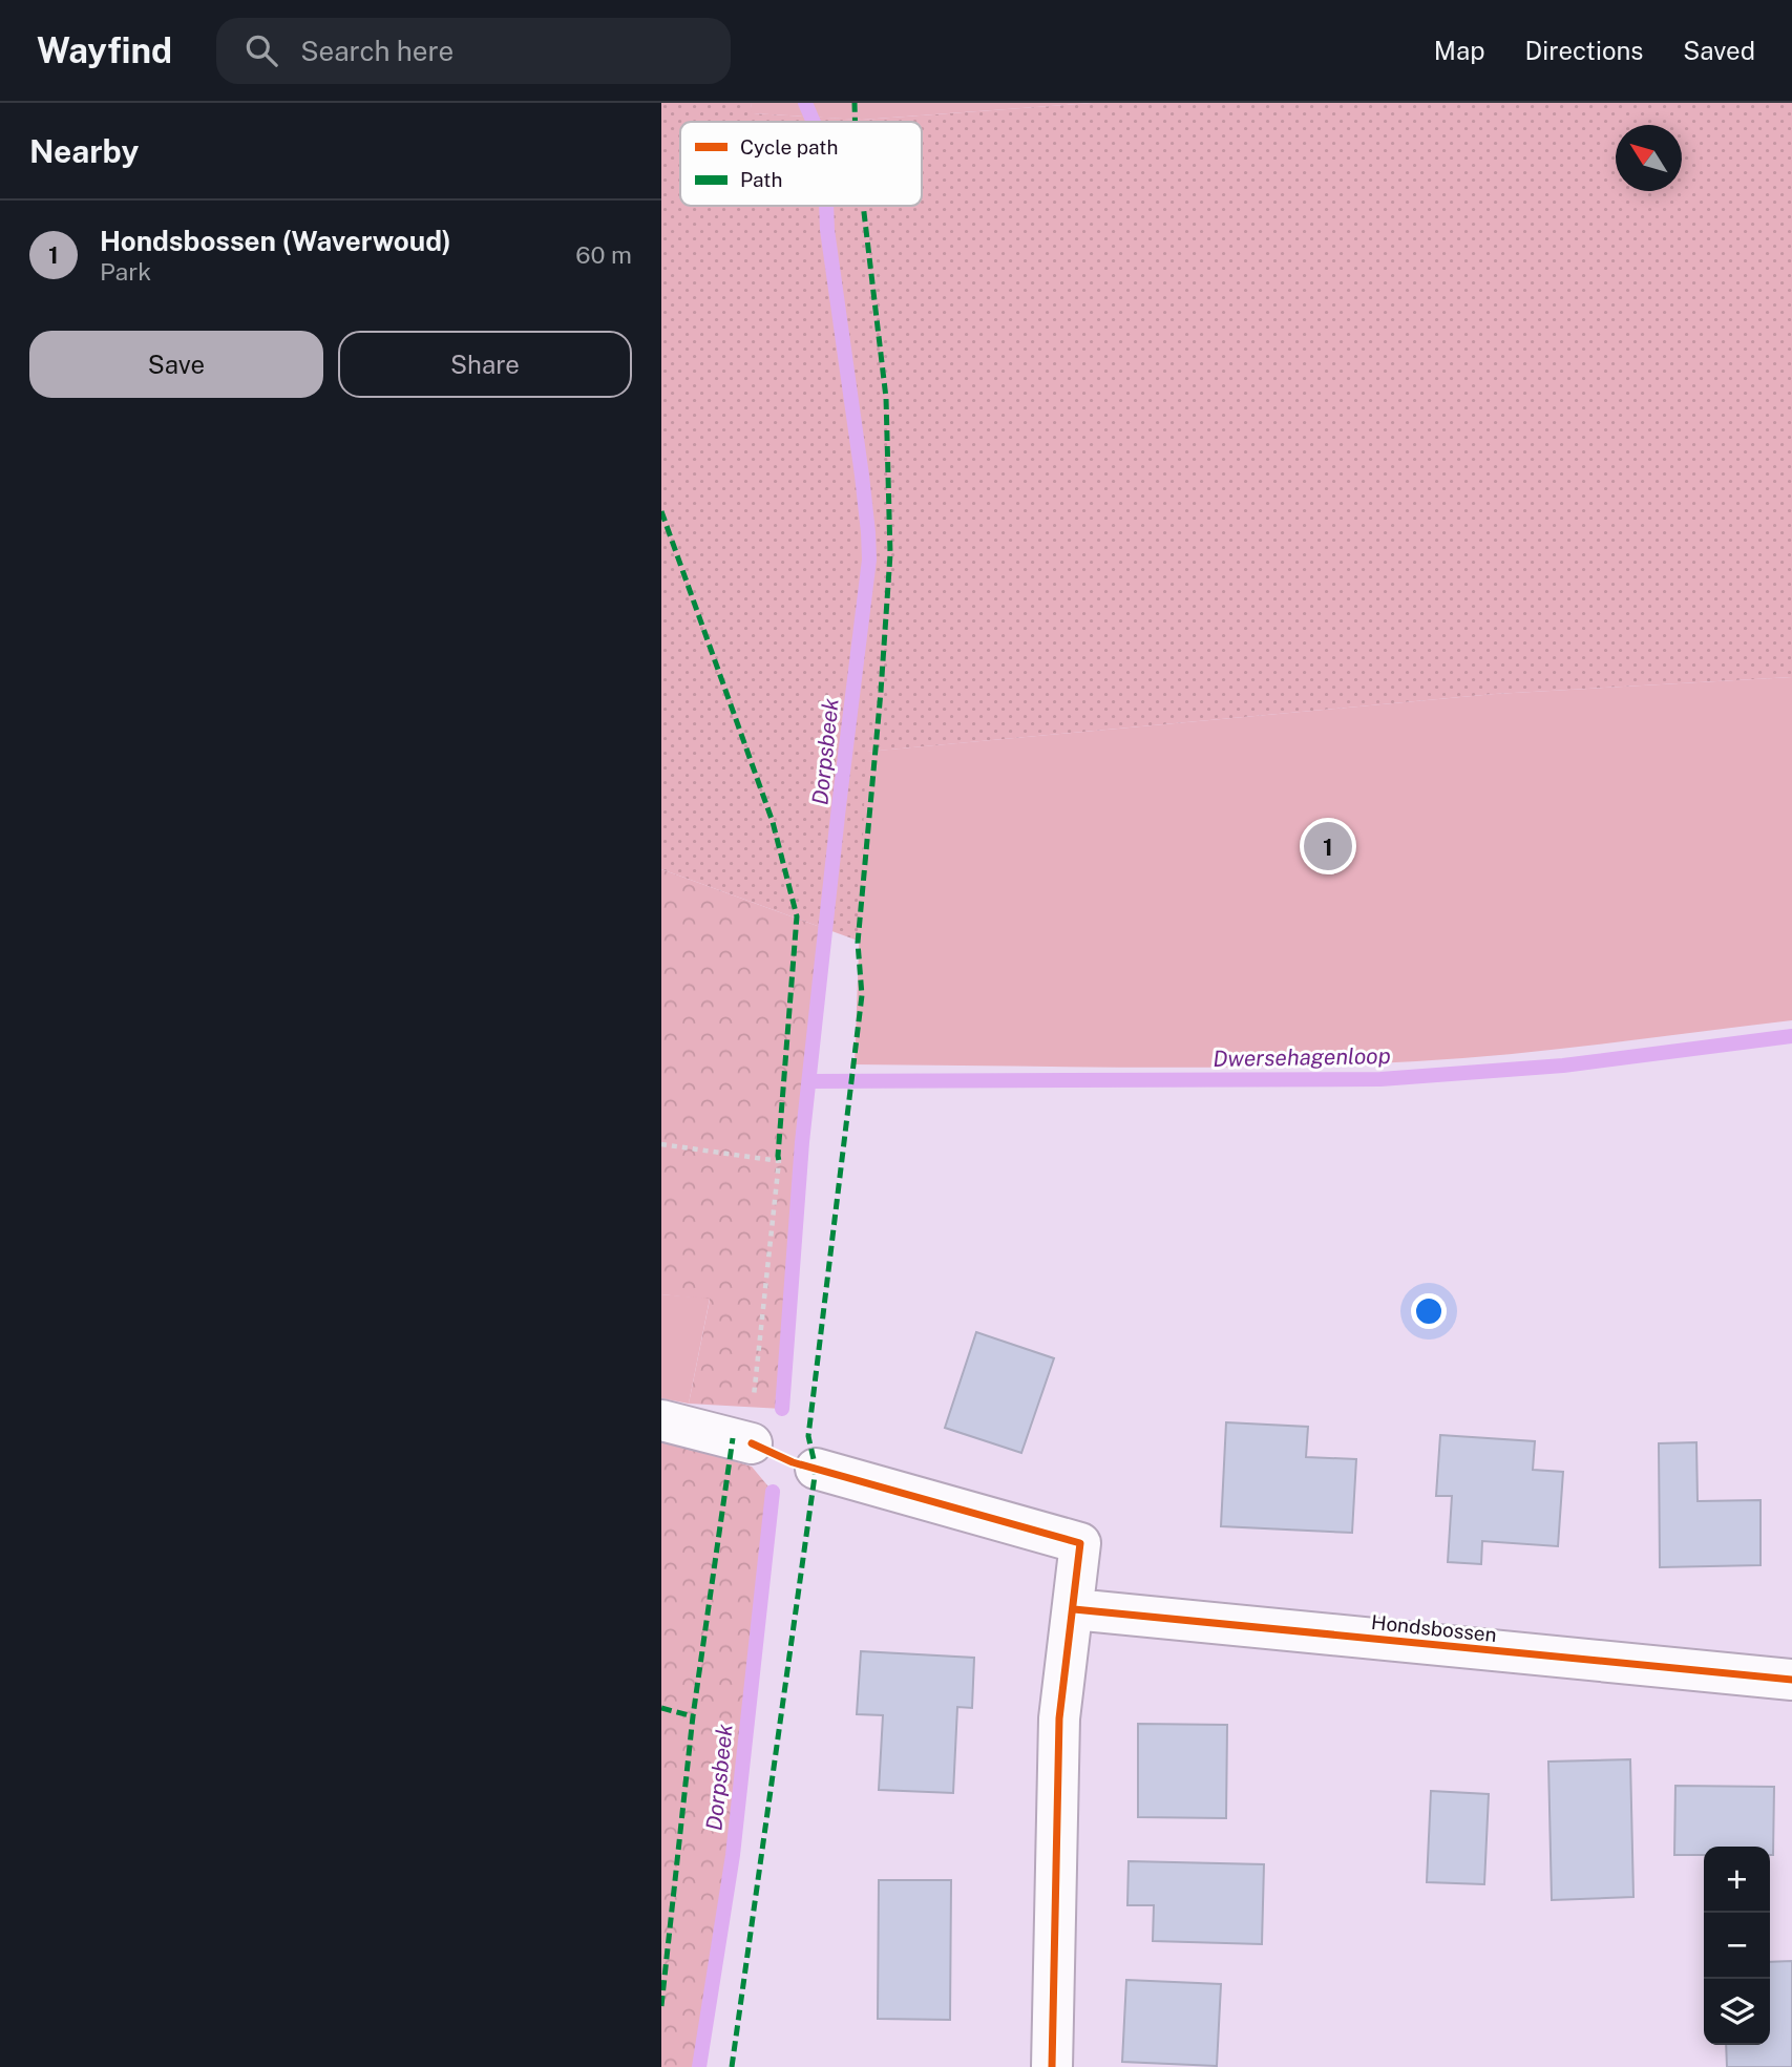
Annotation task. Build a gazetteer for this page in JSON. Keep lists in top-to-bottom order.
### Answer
{
  "streets": {
    "street": ["Hondsbossen"]
  },
  "water": ["Dorpsbeek", "Dwersehagenloop"],
  "legend": ["Cycle path", "Path"],
  "north": "top left",
  "page": {
    "header": "Wayfind",
    "search": "Search here",
    "nav": ["Map", "Directions", "Saved"],
    "heading": "Nearby",
    "list": [
      {
        "mark": "1",
        "name": "Hondsbossen (Waverwoud)",
        "note": "Park",
        "value": "60 m"
      }
    ],
    "buttons": ["Save", "Share"],
    "pins": "1",
    "map_buttons": ["+", "−"]
  }
}
